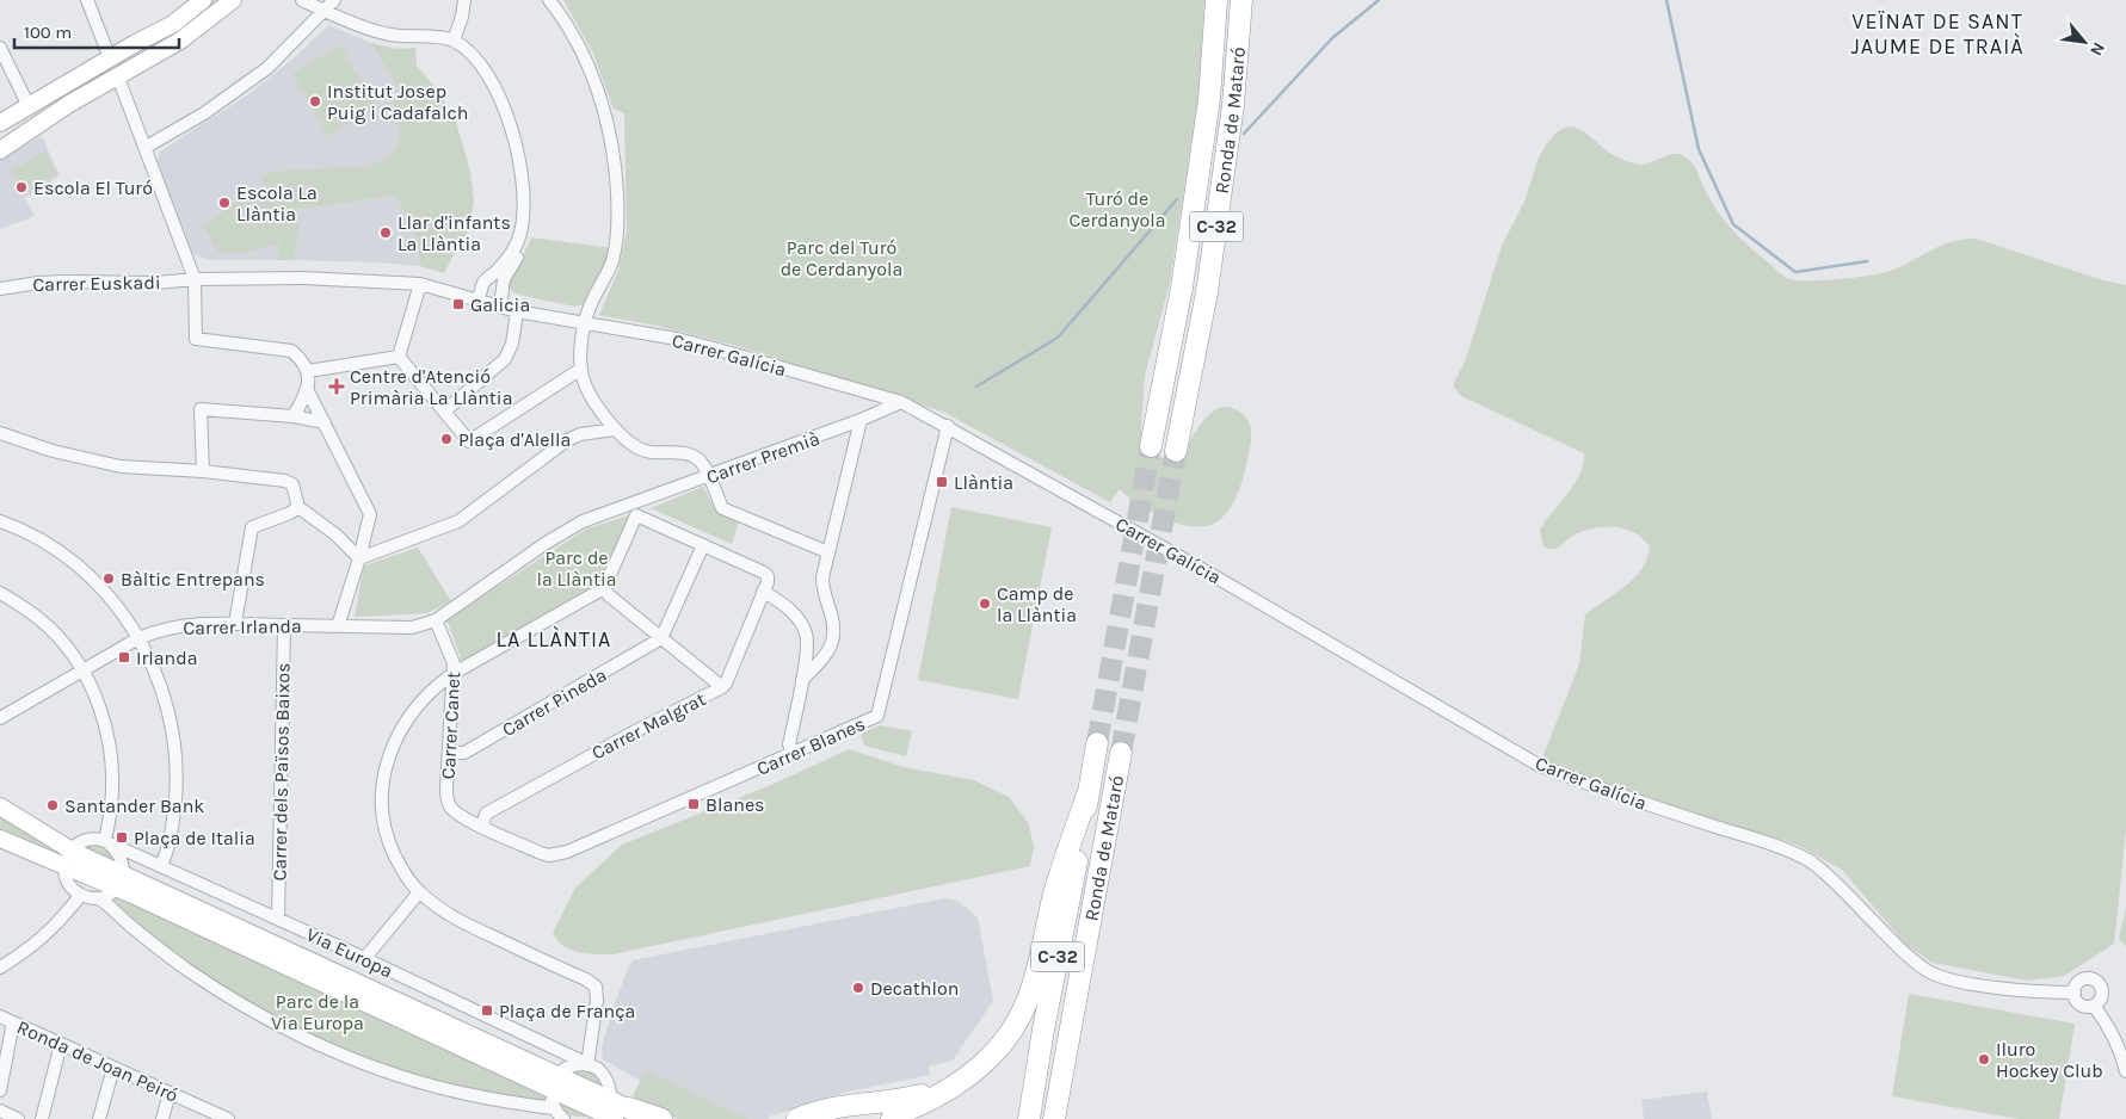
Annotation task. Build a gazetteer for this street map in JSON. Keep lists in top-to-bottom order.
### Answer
{
  "streets": {
    "highway": ["Ronda de Mataró", "C-32"],
    "street": [
      "Carrer Euskadi",
      "Carrer Galícia",
      "Carrer Premià",
      "Carrer Irlanda",
      "Carrer Pineda",
      "Carrer Canet",
      "Carrer Malgrat",
      "Carrer Blanes",
      "Carrer dels Països Baixos",
      "Via Europa",
      "Ronda de Joan Peiró"
    ]
  },
  "crossings": [
    ["Ronda de Mataró", "C-32"],
    ["Carrer Euskadi", "Carrer Galícia"],
    ["Carrer Galícia", "Carrer Premià"],
    ["Carrer Galícia", "Carrer Blanes"],
    ["Carrer Premià", "Carrer Irlanda"],
    ["Carrer Premià", "Carrer Canet"],
    ["Carrer Irlanda", "Carrer Canet"],
    ["Carrer Irlanda", "Carrer dels Països Baixos"],
    ["Carrer Pineda", "Carrer Canet"],
    ["Carrer Canet", "Carrer Malgrat"],
    ["Carrer Canet", "Carrer Blanes"],
    ["Carrer Malgrat", "Carrer Blanes"],
    ["Carrer dels Països Baixos", "Via Europa"]
  ],
  "districts": ["VEÏNAT DE SANT JAUME DE TRAIÀ", "LA LLÀNTIA"],
  "parks": [
    "Turó de Cerdanyola",
    "Parc del Turó de Cerdanyola",
    "Parc de la Llàntia",
    "Parc de la Via Europa"
  ],
  "places": {
    "other": [
      "Institut Josep Puig i Cadafalch",
      "Escola El Turó",
      "Escola La Llàntia",
      "Llar d'infants La Llàntia",
      "Plaça d'Alella",
      "Bàltic Entrepans",
      "Camp de la Llàntia",
      "Santander Bank",
      "Decathlon",
      "Iluro Hockey Club"
    ],
    "transit": [
      "Galicia",
      "Llàntia",
      "Irlanda",
      "Blanes",
      "Plaça de Italia",
      "Plaça de França"
    ],
    "health": ["Centre d'Atenció Primària La Llàntia"]
  },
  "scale_bar": "100 m",
  "north": "bottom right"
}
